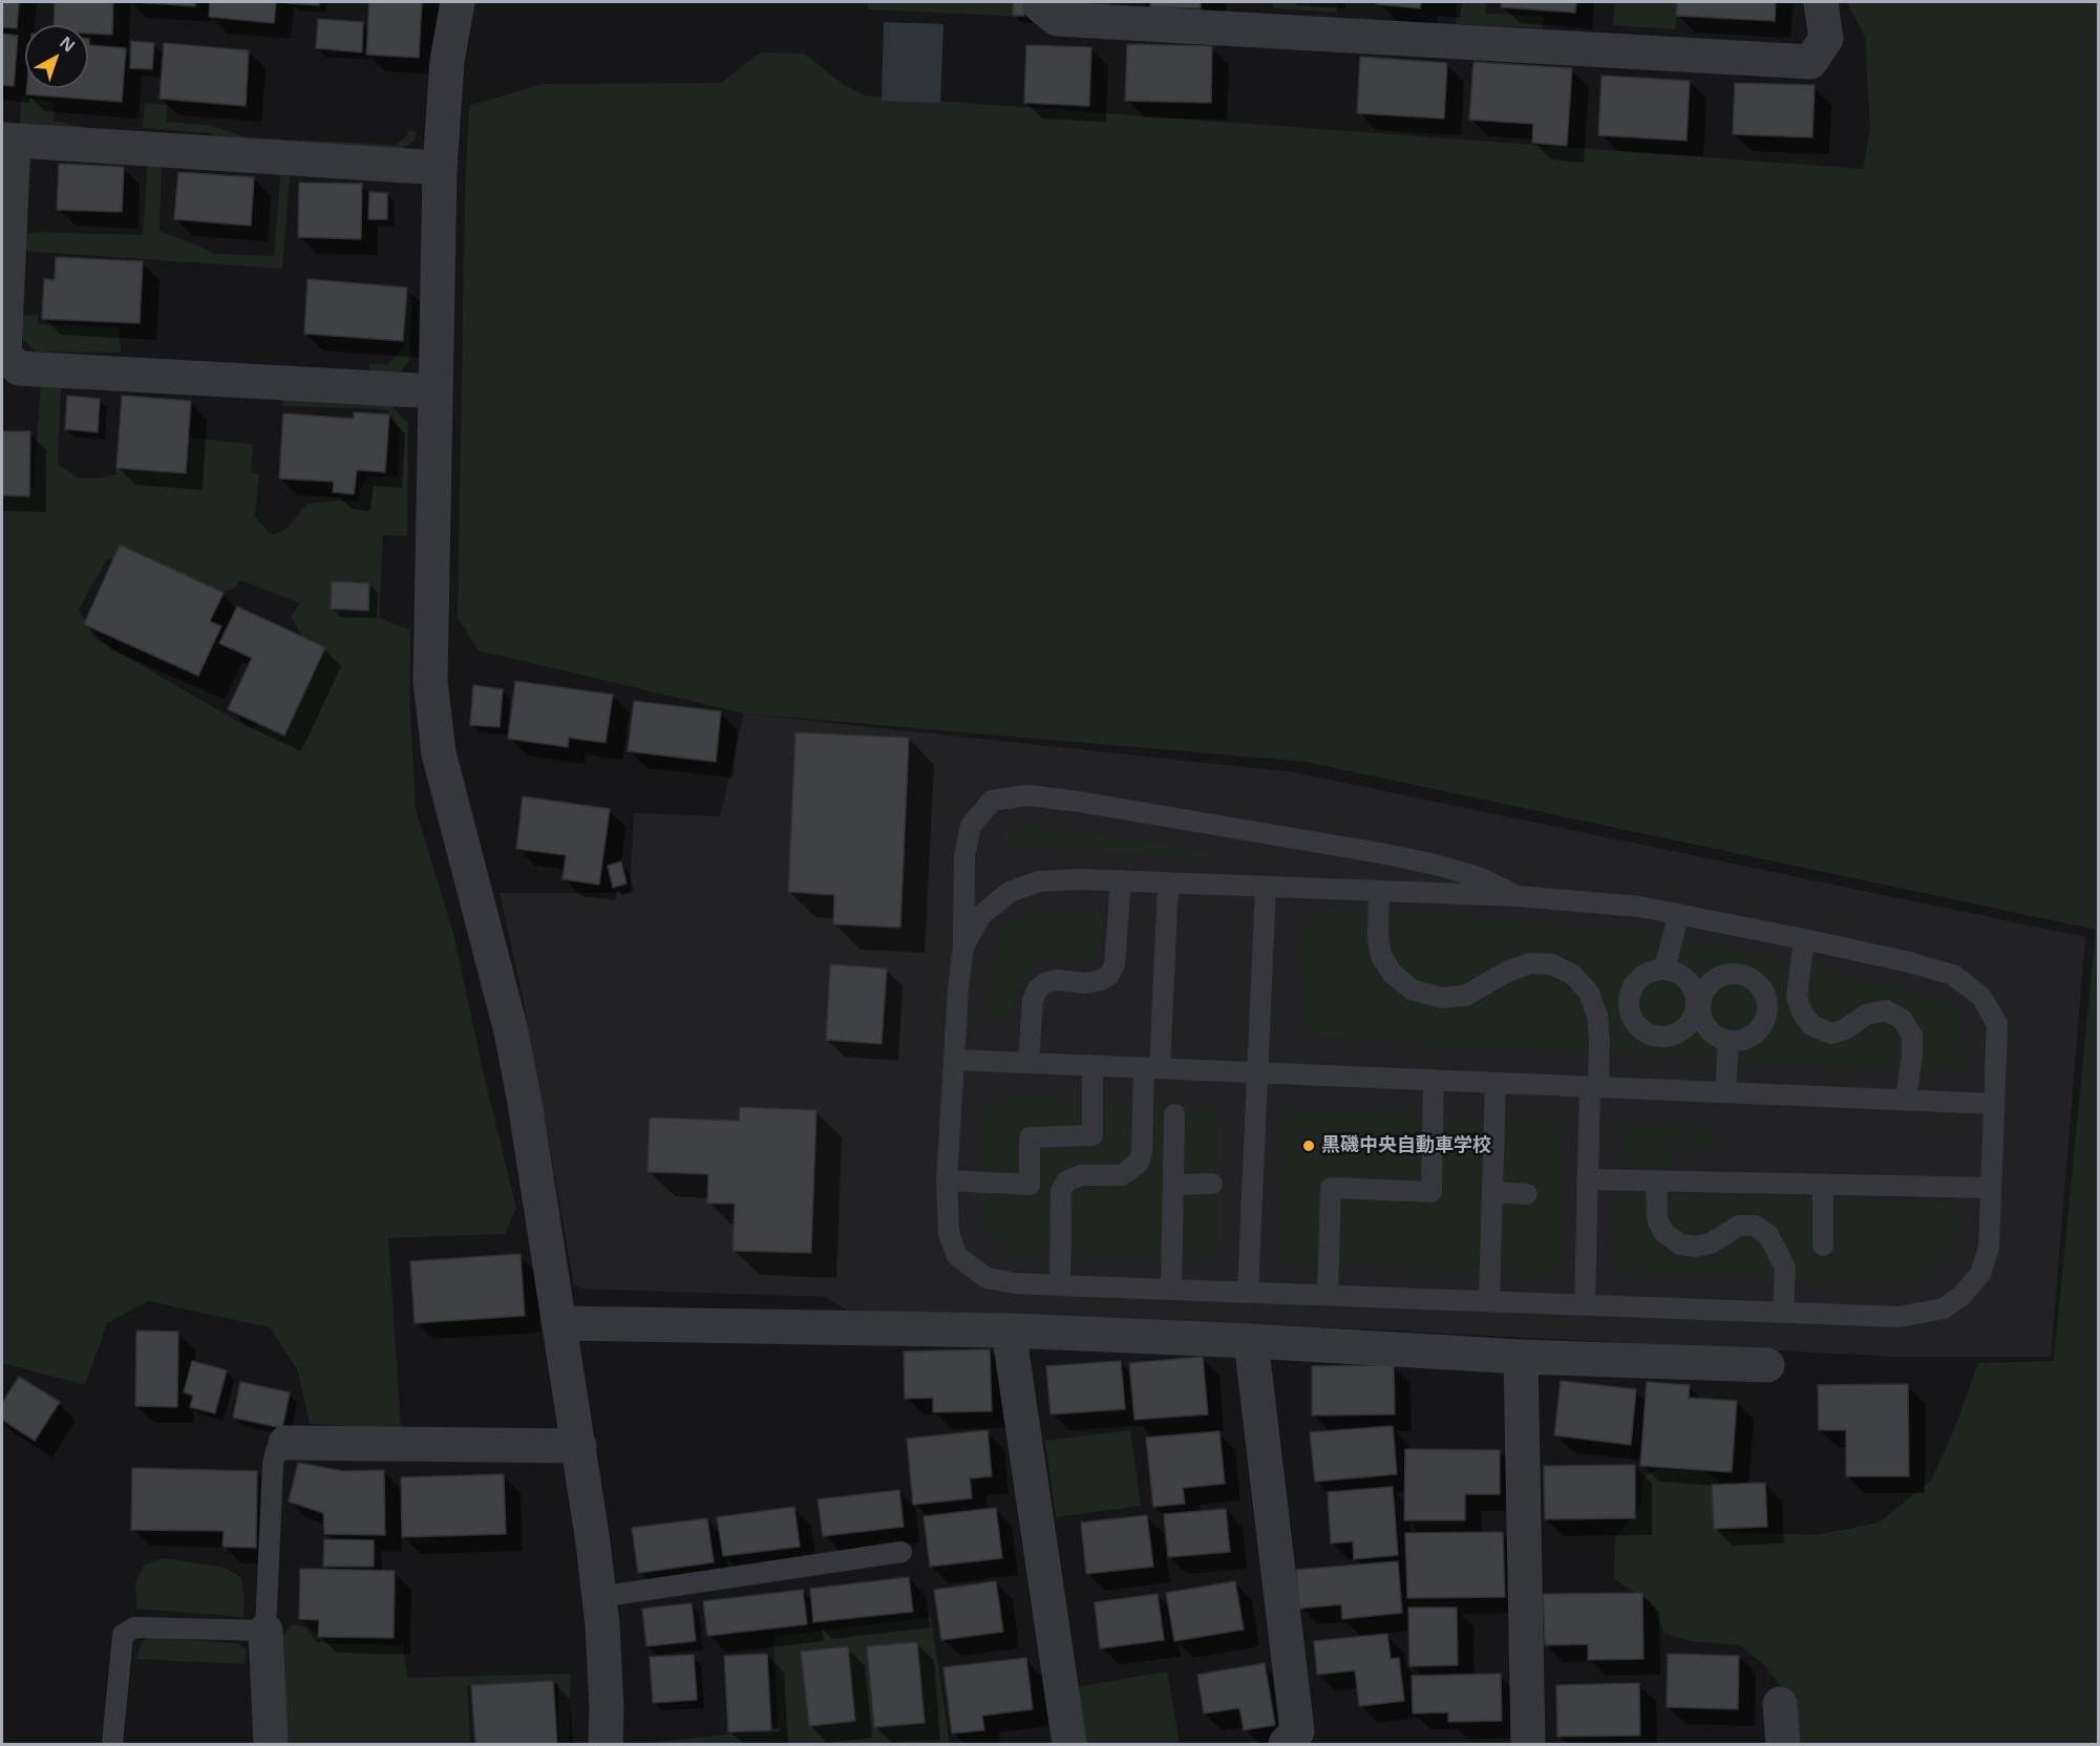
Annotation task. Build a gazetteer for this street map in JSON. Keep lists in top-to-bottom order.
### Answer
{
  "places": ["黒磯中央自動車学校"],
  "north": "top right"
}
